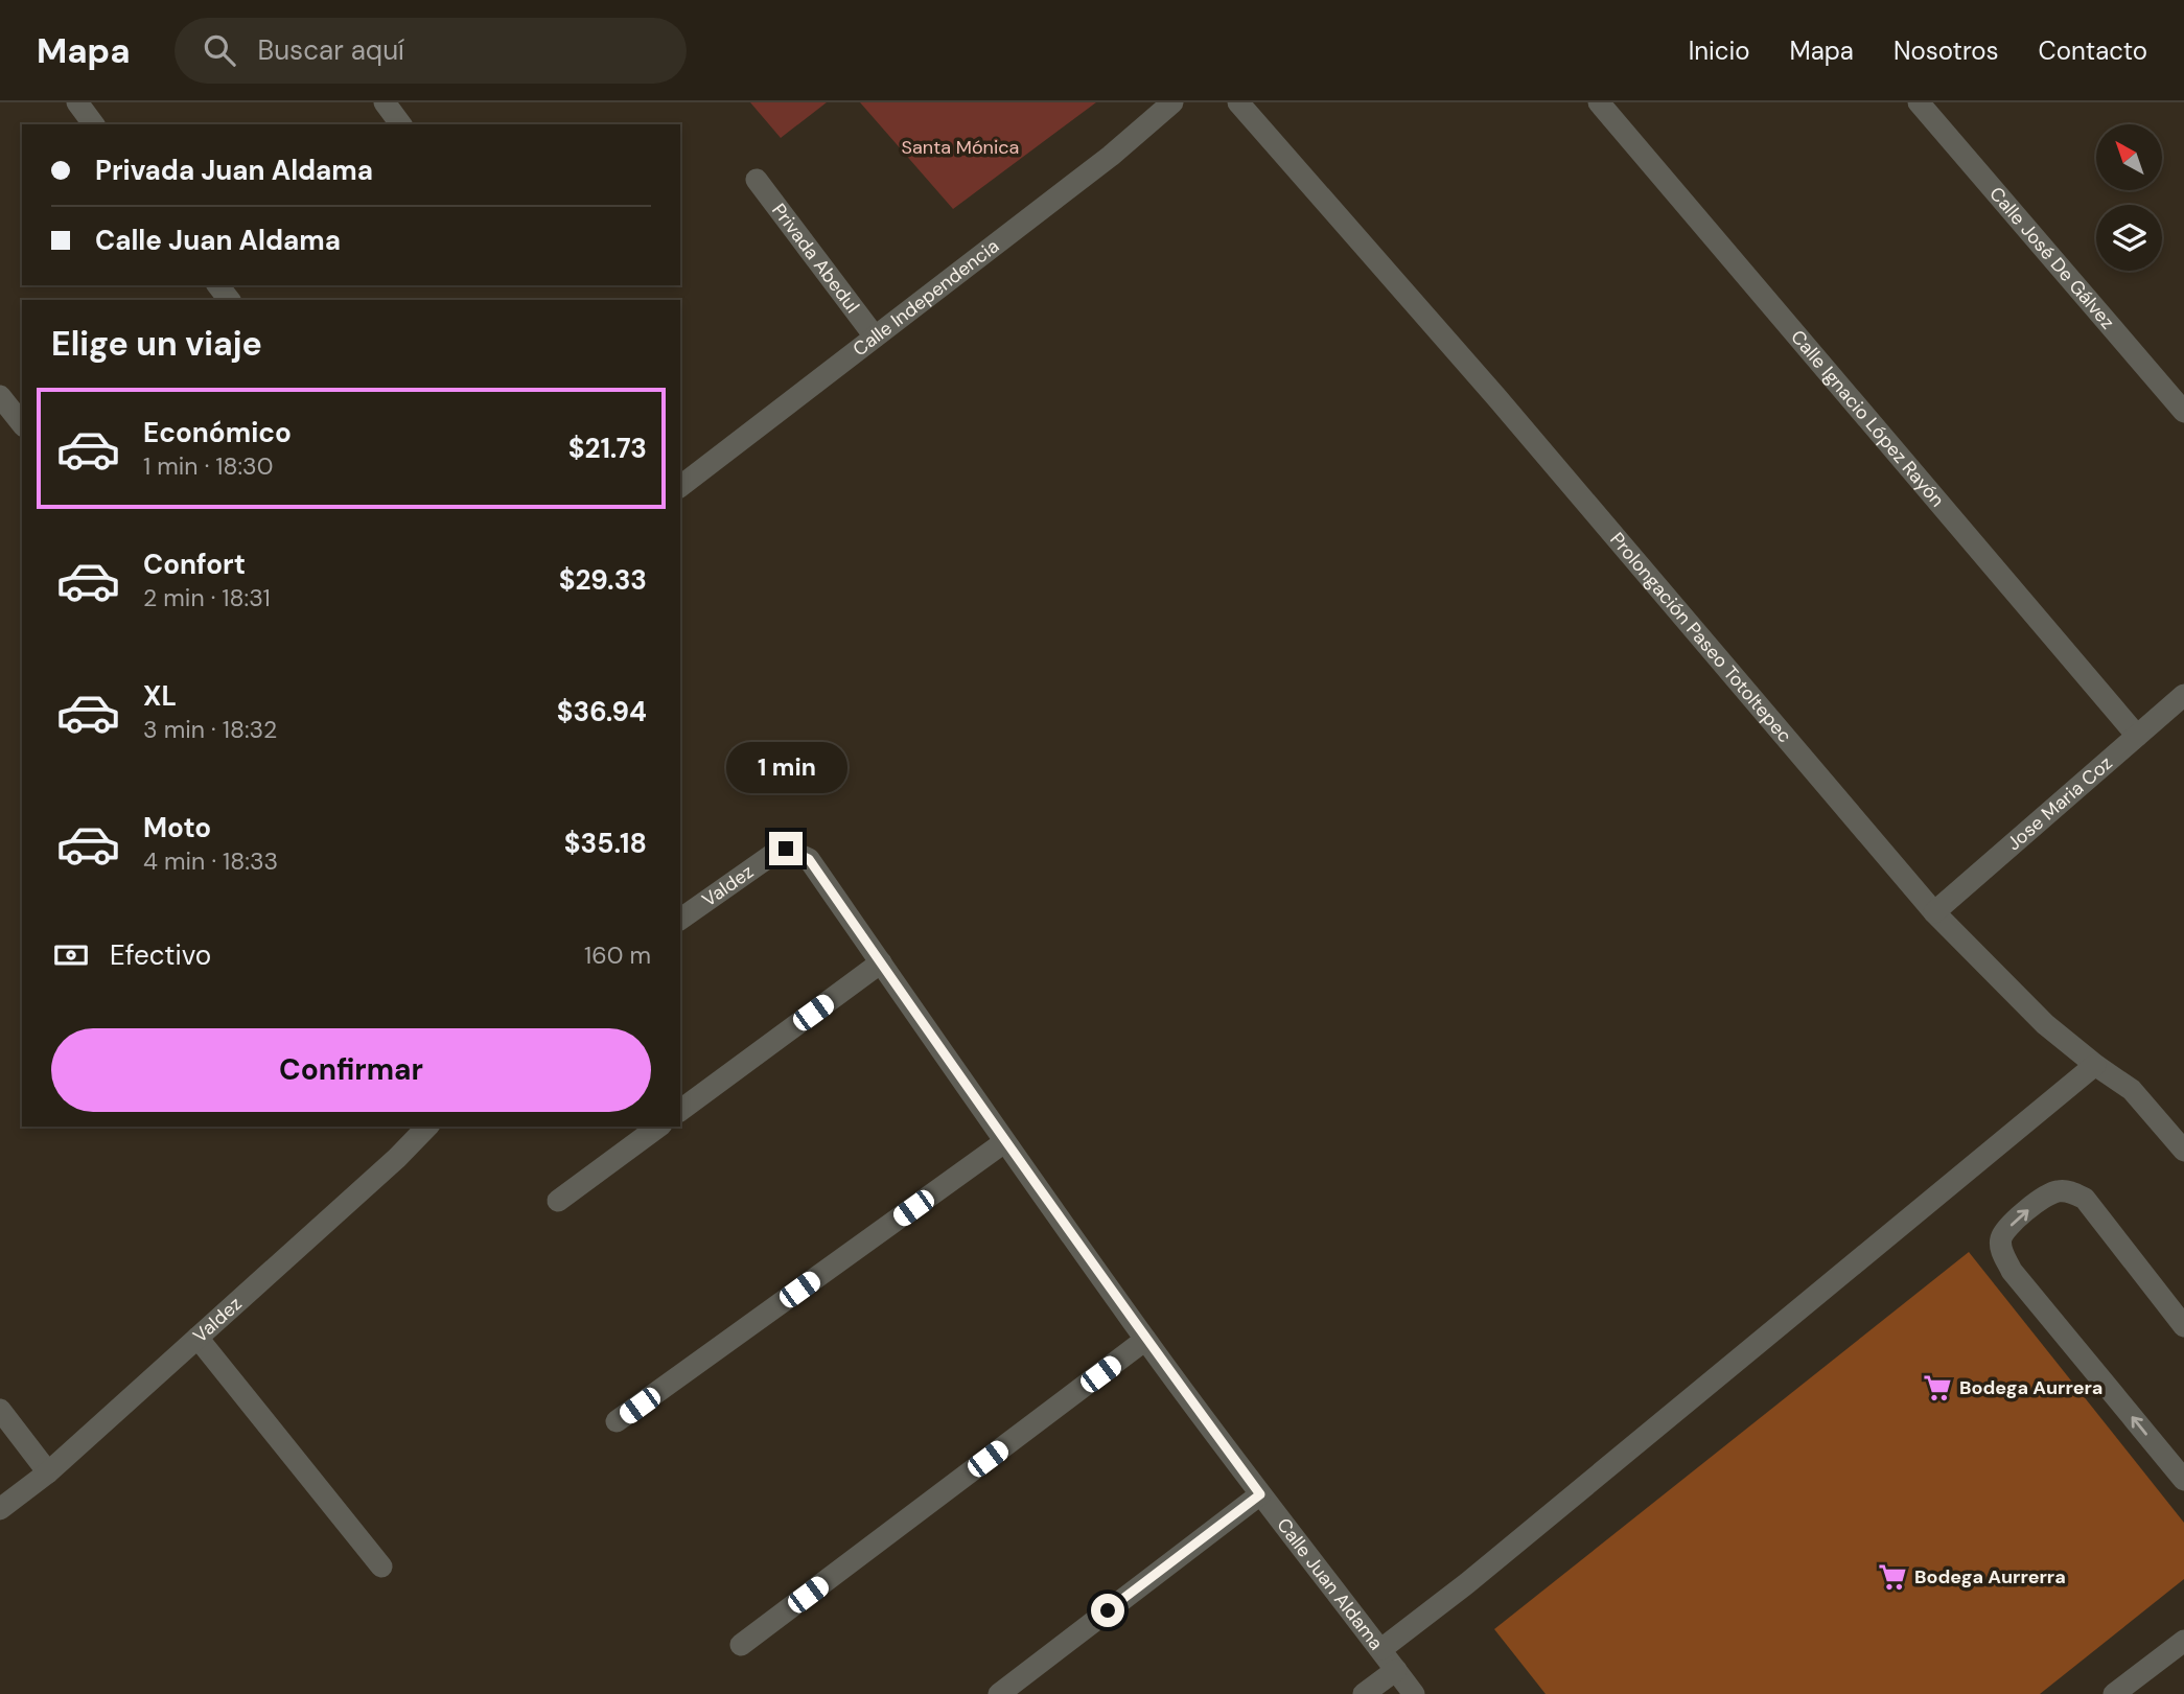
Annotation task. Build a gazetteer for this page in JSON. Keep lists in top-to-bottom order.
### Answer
{
  "streets": {
    "street": [
      "Calle José De Gálvez",
      "Privada Abedul",
      "Calle Independencia",
      "Calle Ignacio López Rayón",
      "Prolongación Paseo Totoltepec",
      "Jose Maria Coz",
      "Valdez",
      "Calle Juan Aldama"
    ]
  },
  "crossings": [
    ["Privada Abedul", "Calle Independencia"],
    ["Calle Ignacio López Rayón", "Jose Maria Coz"],
    ["Prolongación Paseo Totoltepec", "Jose Maria Coz"],
    ["Valdez", "Calle Juan Aldama"]
  ],
  "parks": ["Santa Mónica"],
  "places": {
    "supermarket": ["Bodega Aurrera", "Bodega Aurrerra"]
  },
  "north": "top left",
  "page": {
    "header": "Mapa",
    "search": "Buscar aquí",
    "nav": [
      "Inicio",
      "Mapa",
      "Nosotros",
      "Contacto"
    ],
    "banner": ["Privada Juan Aldama", "Calle Juan Aldama"],
    "heading": "Elige un viaje",
    "list": [
      {
        "name": "Económico",
        "note": "1 min · 18:30",
        "value": "$21.73"
      },
      {
        "name": "Confort",
        "note": "2 min · 18:31",
        "value": "$29.33"
      },
      {
        "name": "XL",
        "note": "3 min · 18:32",
        "value": "$36.94"
      },
      {
        "name": "Moto",
        "note": "4 min · 18:33",
        "value": "$35.18"
      }
    ],
    "bubble": "1 min",
    "pay": ["Efectivo", "160 m"],
    "buttons": "Confirmar"
  }
}
